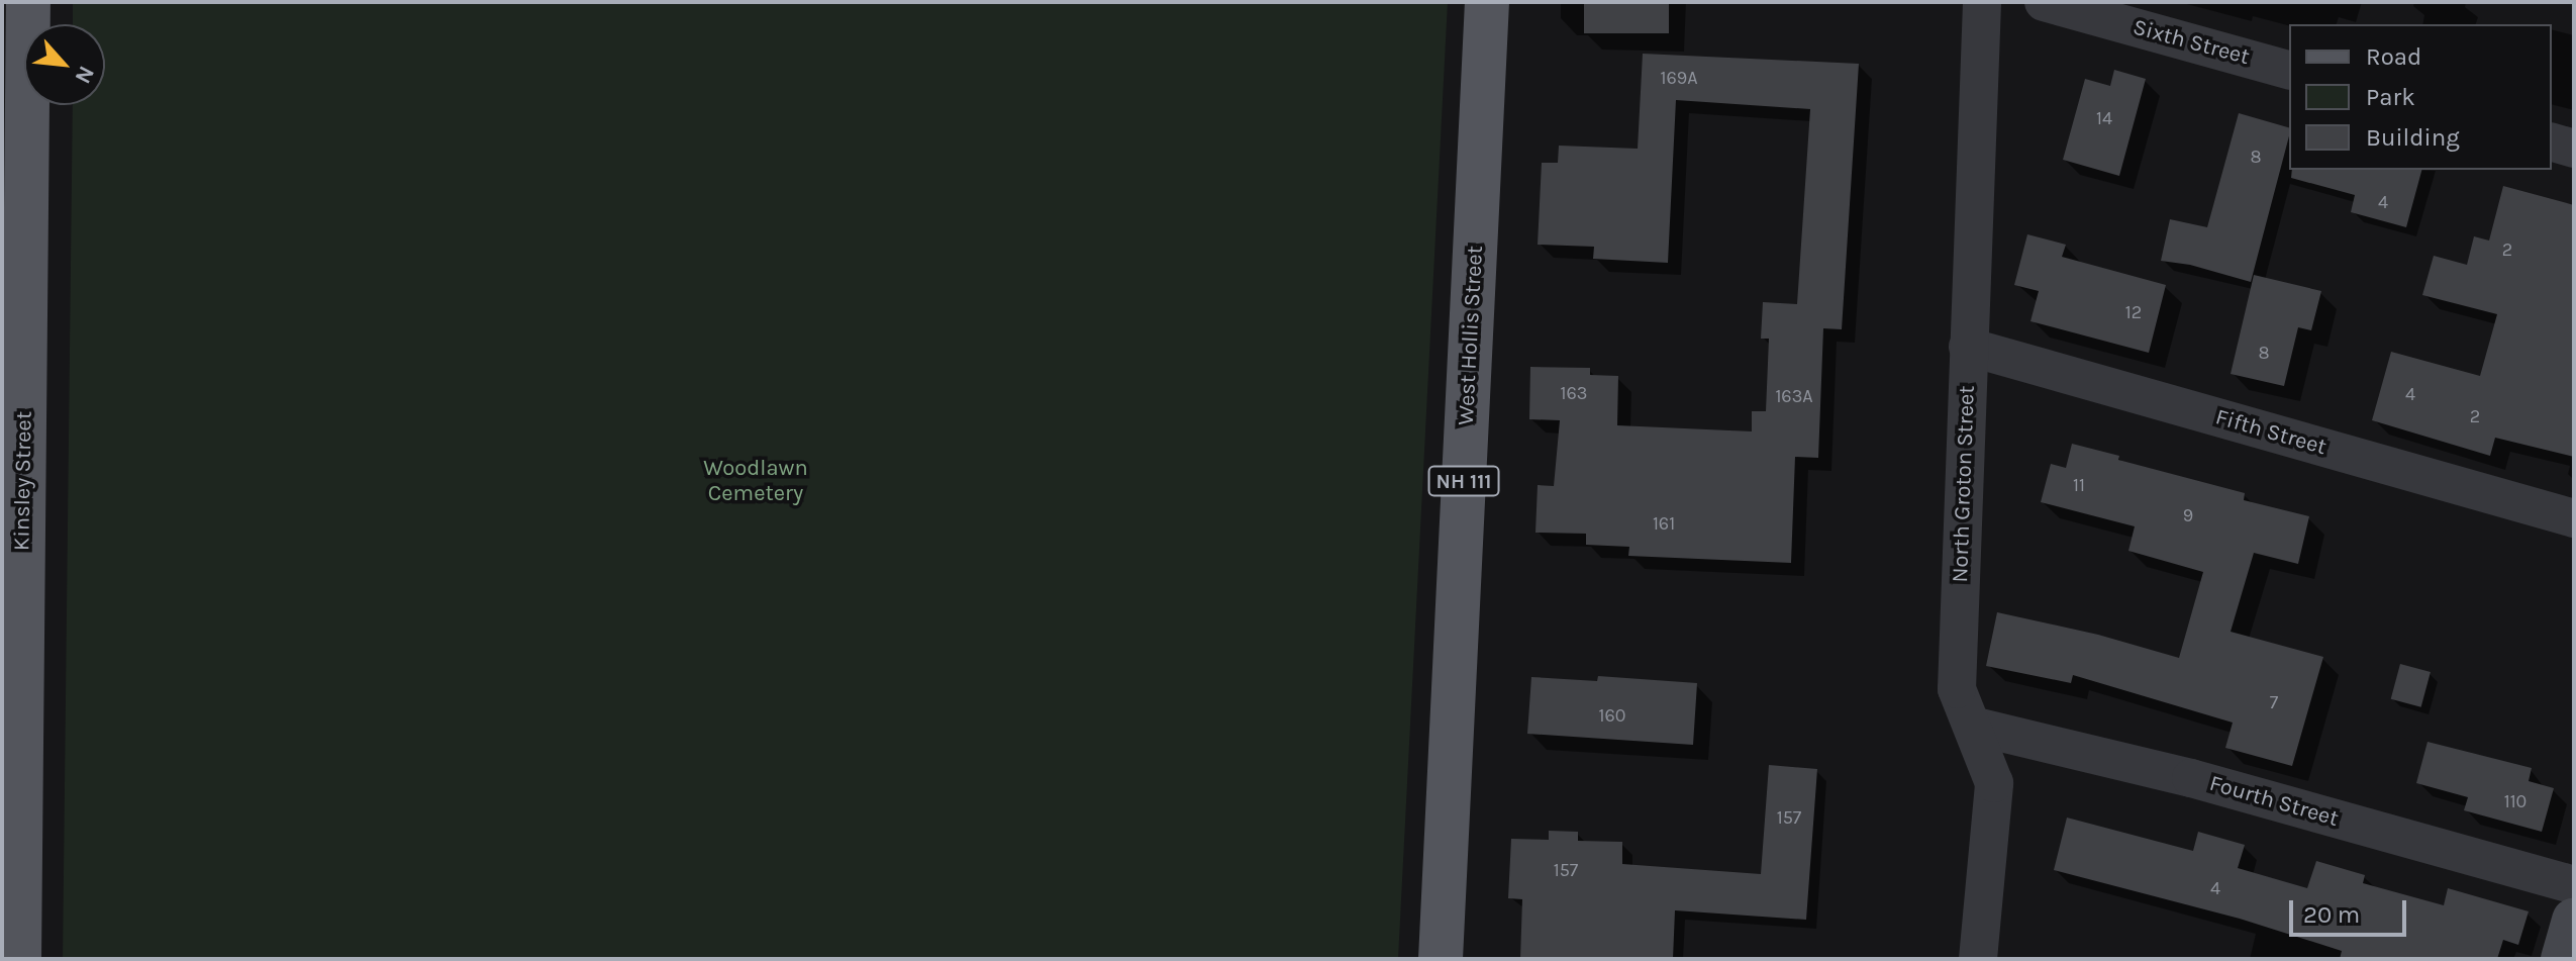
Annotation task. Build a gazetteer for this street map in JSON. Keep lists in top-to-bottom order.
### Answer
{
  "streets": {
    "main road": ["West Hollis Street", "Kinsley Street", "NH 111"],
    "street": [
      "Sixth Street",
      "Fifth Street",
      "North Groton Street",
      "Fourth Street"
    ]
  },
  "crossings": [
    ["Fifth Street", "North Groton Street"],
    ["North Groton Street", "Fourth Street"]
  ],
  "parks": ["Woodlawn Cemetery"],
  "house_numbers": [
    "169A",
    "14",
    "8",
    "4",
    "2",
    "12",
    "8",
    "163",
    "4",
    "163A",
    "2",
    "11",
    "9",
    "161",
    "7",
    "160",
    "110",
    "157",
    "157",
    "4"
  ],
  "legend": ["Road", "Park", "Building"],
  "scale_bar": "20 m",
  "north": "bottom right"
}
